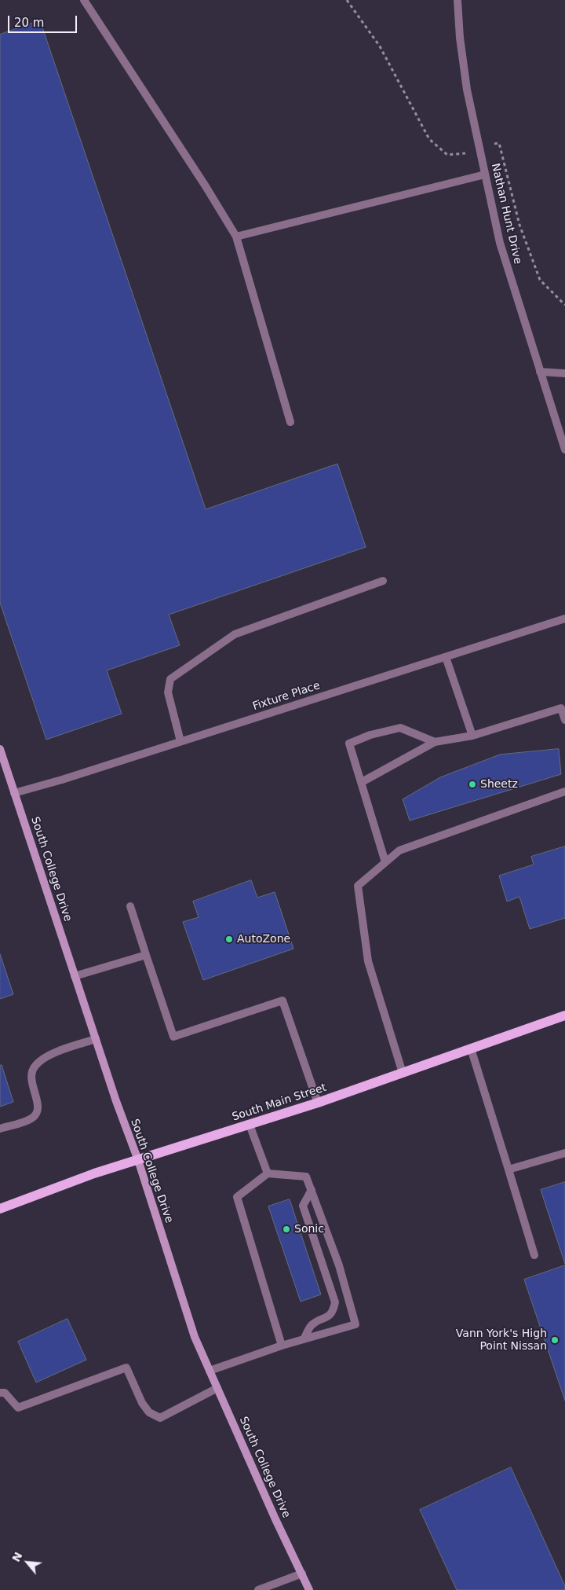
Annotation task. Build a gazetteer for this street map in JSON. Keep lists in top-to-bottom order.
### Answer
{
  "streets": {
    "main road": ["South College Drive", "South Main Street"],
    "street": ["Nathan Hunt Drive", "Fixture Place"]
  },
  "crossings": [
    ["Fixture Place", "South College Drive"],
    ["South College Drive", "South Main Street"]
  ],
  "places": [
    "Sheetz",
    "AutoZone",
    "Sonic",
    "Vann York's High Point Nissan"
  ],
  "scale_bar": "20 m",
  "north": "top left"
}
